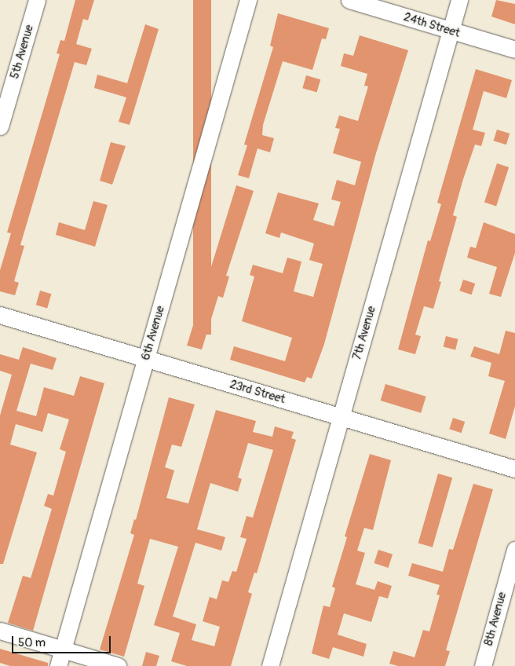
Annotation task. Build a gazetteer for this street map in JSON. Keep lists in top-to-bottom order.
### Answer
{
  "streets": {
    "street": [
      "24th Street",
      "5th Avenue",
      "6th Avenue",
      "7th Avenue",
      "23rd Street",
      "8th Avenue"
    ]
  },
  "crossings": [
    ["24th Street", "7th Avenue"],
    ["6th Avenue", "23rd Street"],
    ["7th Avenue", "23rd Street"]
  ],
  "scale_bar": "50 m"
}
